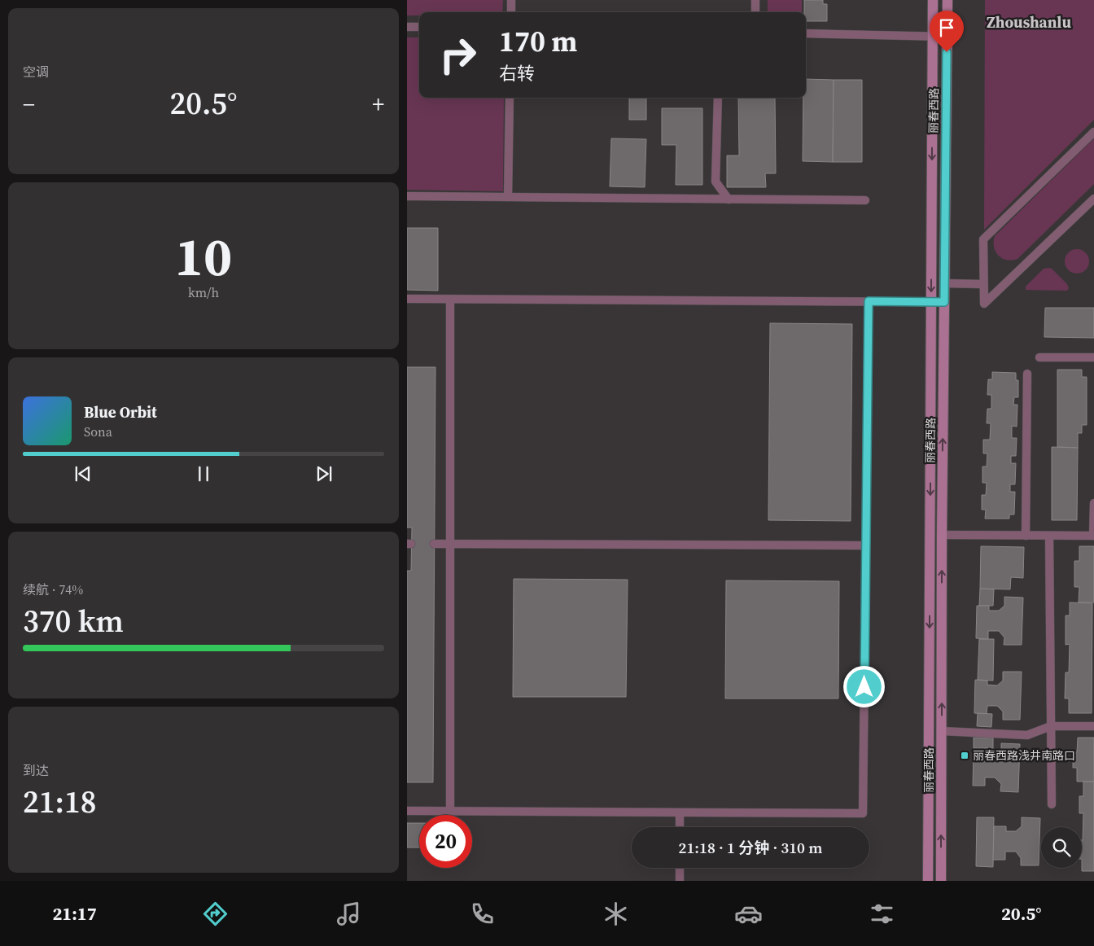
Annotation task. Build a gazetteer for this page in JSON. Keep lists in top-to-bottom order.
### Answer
{
  "streets": {
    "main road": ["丽春西路"]
  },
  "districts": ["Zhoushanlu"],
  "places": {
    "transit": ["丽春西路浅井南路口"]
  },
  "page": {
    "tile": [
      "空调",
      ["10", "km/h"],
      ["续航 · 74%", "370 km"],
      ["到达", "21:18"]
    ],
    "turn": ["170 m", "右转"],
    "heat": ["−", "20.5°", "+"],
    "song": ["Blue Orbit", "Sona"],
    "limit": "20",
    "trip": "21:18 · 1 分钟 · 310 m",
    "tabs": ["21:17", "20.5°"]
  }
}
